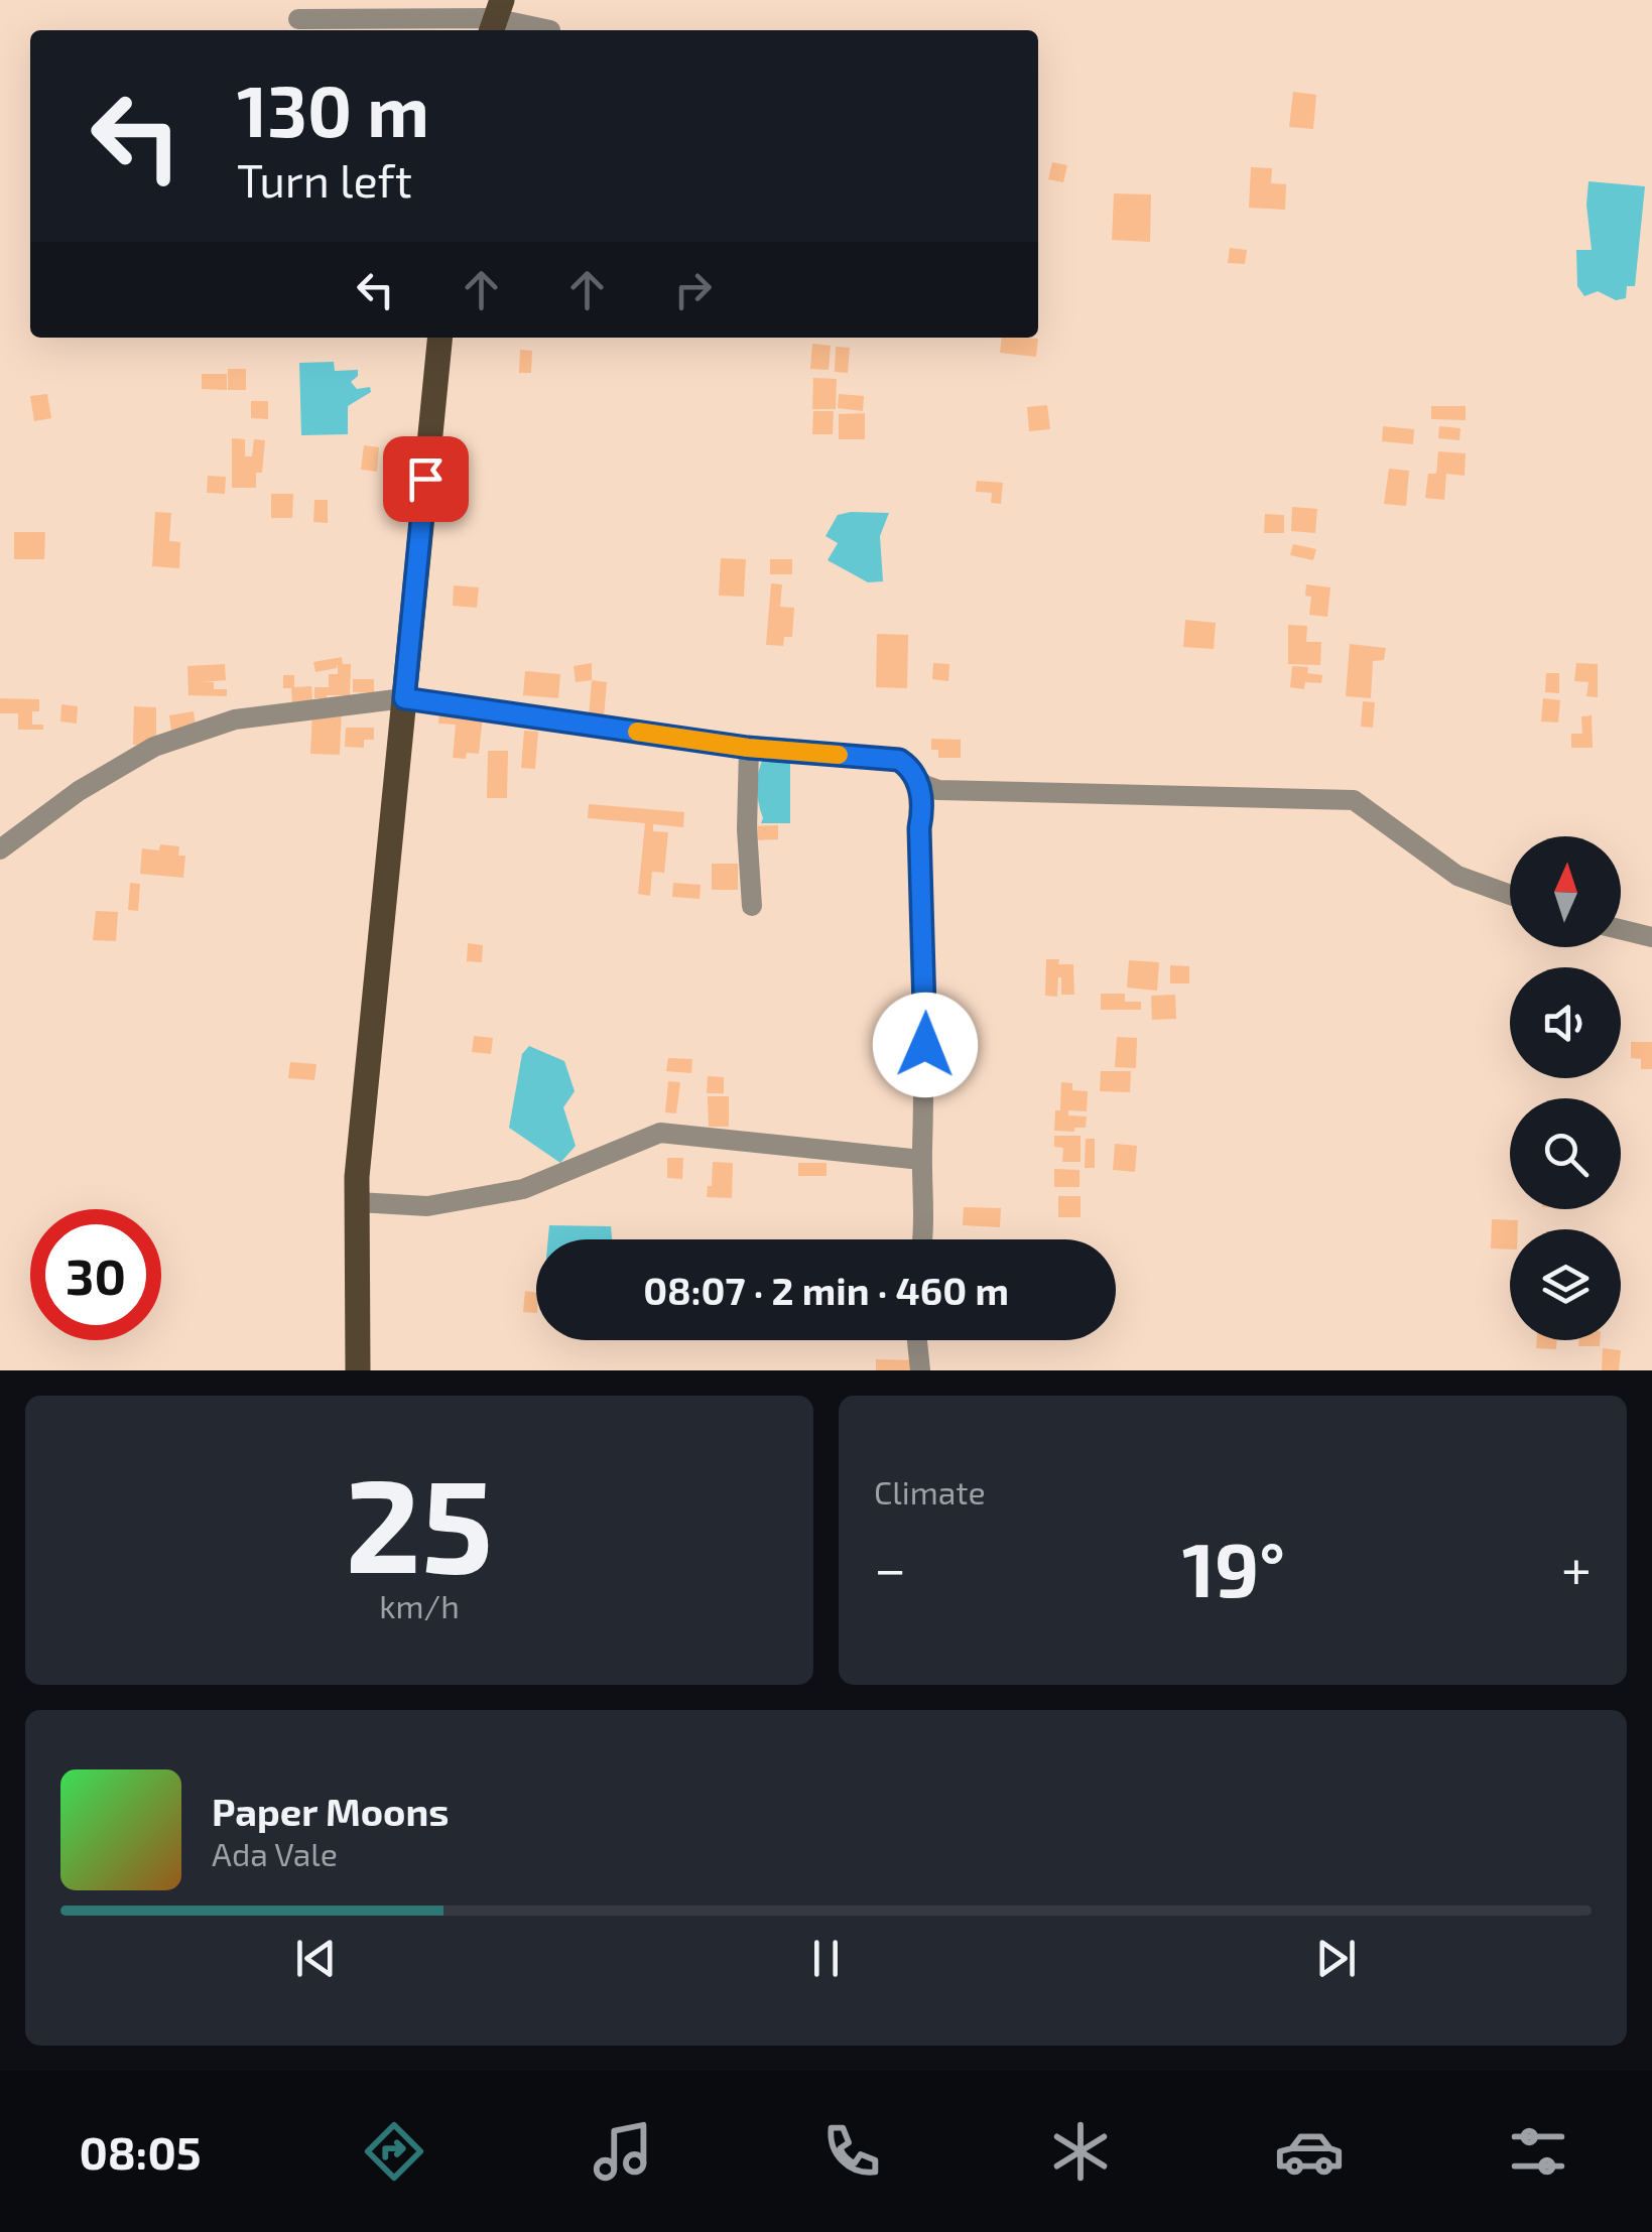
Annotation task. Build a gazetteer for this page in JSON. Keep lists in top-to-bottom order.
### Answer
{
  "north": "top",
  "page": {
    "turn": ["130 m", "Turn left"],
    "limit": "30",
    "trip": "08:07 · 2 min · 460 m",
    "tile": [
      ["25", "km/h"],
      "Climate"
    ],
    "heat": ["−", "19°", "+"],
    "song": ["Paper Moons", "Ada Vale"],
    "tabs": "08:05"
  }
}
